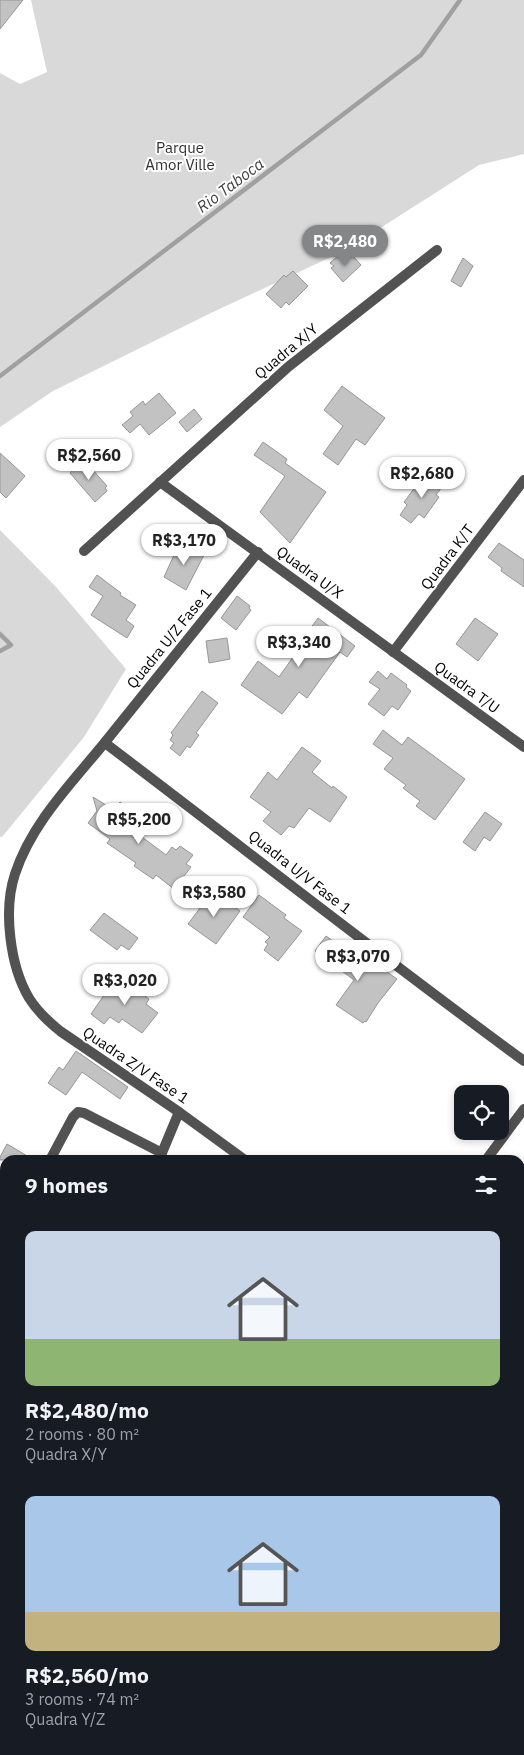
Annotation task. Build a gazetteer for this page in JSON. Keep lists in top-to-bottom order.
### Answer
{
  "streets": {
    "street": [
      "Quadra X/Y",
      "Quadra K/T",
      "Quadra U/X",
      "Quadra U/Z Fase 1",
      "Quadra T/U",
      "Quadra U/V Fase 1",
      "Quadra Z/V Fase 1"
    ]
  },
  "crossings": [
    ["Quadra X/Y", "Quadra U/X"],
    ["Quadra K/T", "Quadra U/X"],
    ["Quadra K/T", "Quadra T/U"],
    ["Quadra U/X", "Quadra U/Z Fase 1"],
    ["Quadra U/X", "Quadra T/U"],
    ["Quadra U/Z Fase 1", "Quadra U/V Fase 1"],
    ["Quadra U/Z Fase 1", "Quadra Z/V Fase 1"],
    ["Quadra U/V Fase 1", "Quadra Z/V Fase 1"]
  ],
  "water": ["Rio Taboca"],
  "parks": ["Parque Amor Ville"],
  "page": {
    "price": [
      "R$2,480",
      "R$2,560",
      "R$2,680",
      "R$3,170",
      "R$3,340",
      "R$5,200",
      "R$3,580",
      "R$3,070",
      "R$3,020"
    ],
    "heading": "9 homes",
    "list": [
      {
        "name": "R$2,480/mo",
        "note": "2 rooms · 80 m² · Quadra X/Y"
      },
      {
        "name": "R$2,560/mo",
        "note": "3 rooms · 74 m² · Quadra Y/Z"
      }
    ]
  }
}
